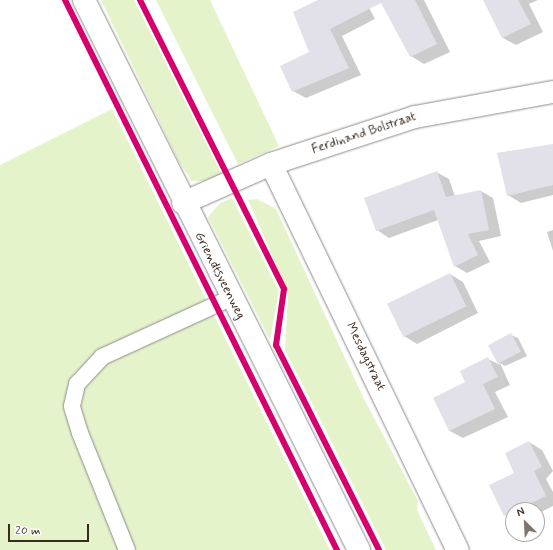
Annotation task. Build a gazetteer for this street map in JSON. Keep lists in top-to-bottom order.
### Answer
{
  "streets": {
    "street": ["Ferdinand Bolstraat", "Griendtsveenweg", "Mesdagstraat"]
  },
  "crossings": [
    ["Ferdinand Bolstraat", "Griendtsveenweg"],
    ["Ferdinand Bolstraat", "Mesdagstraat"]
  ],
  "scale_bar": "20 m",
  "north": "top left"
}
